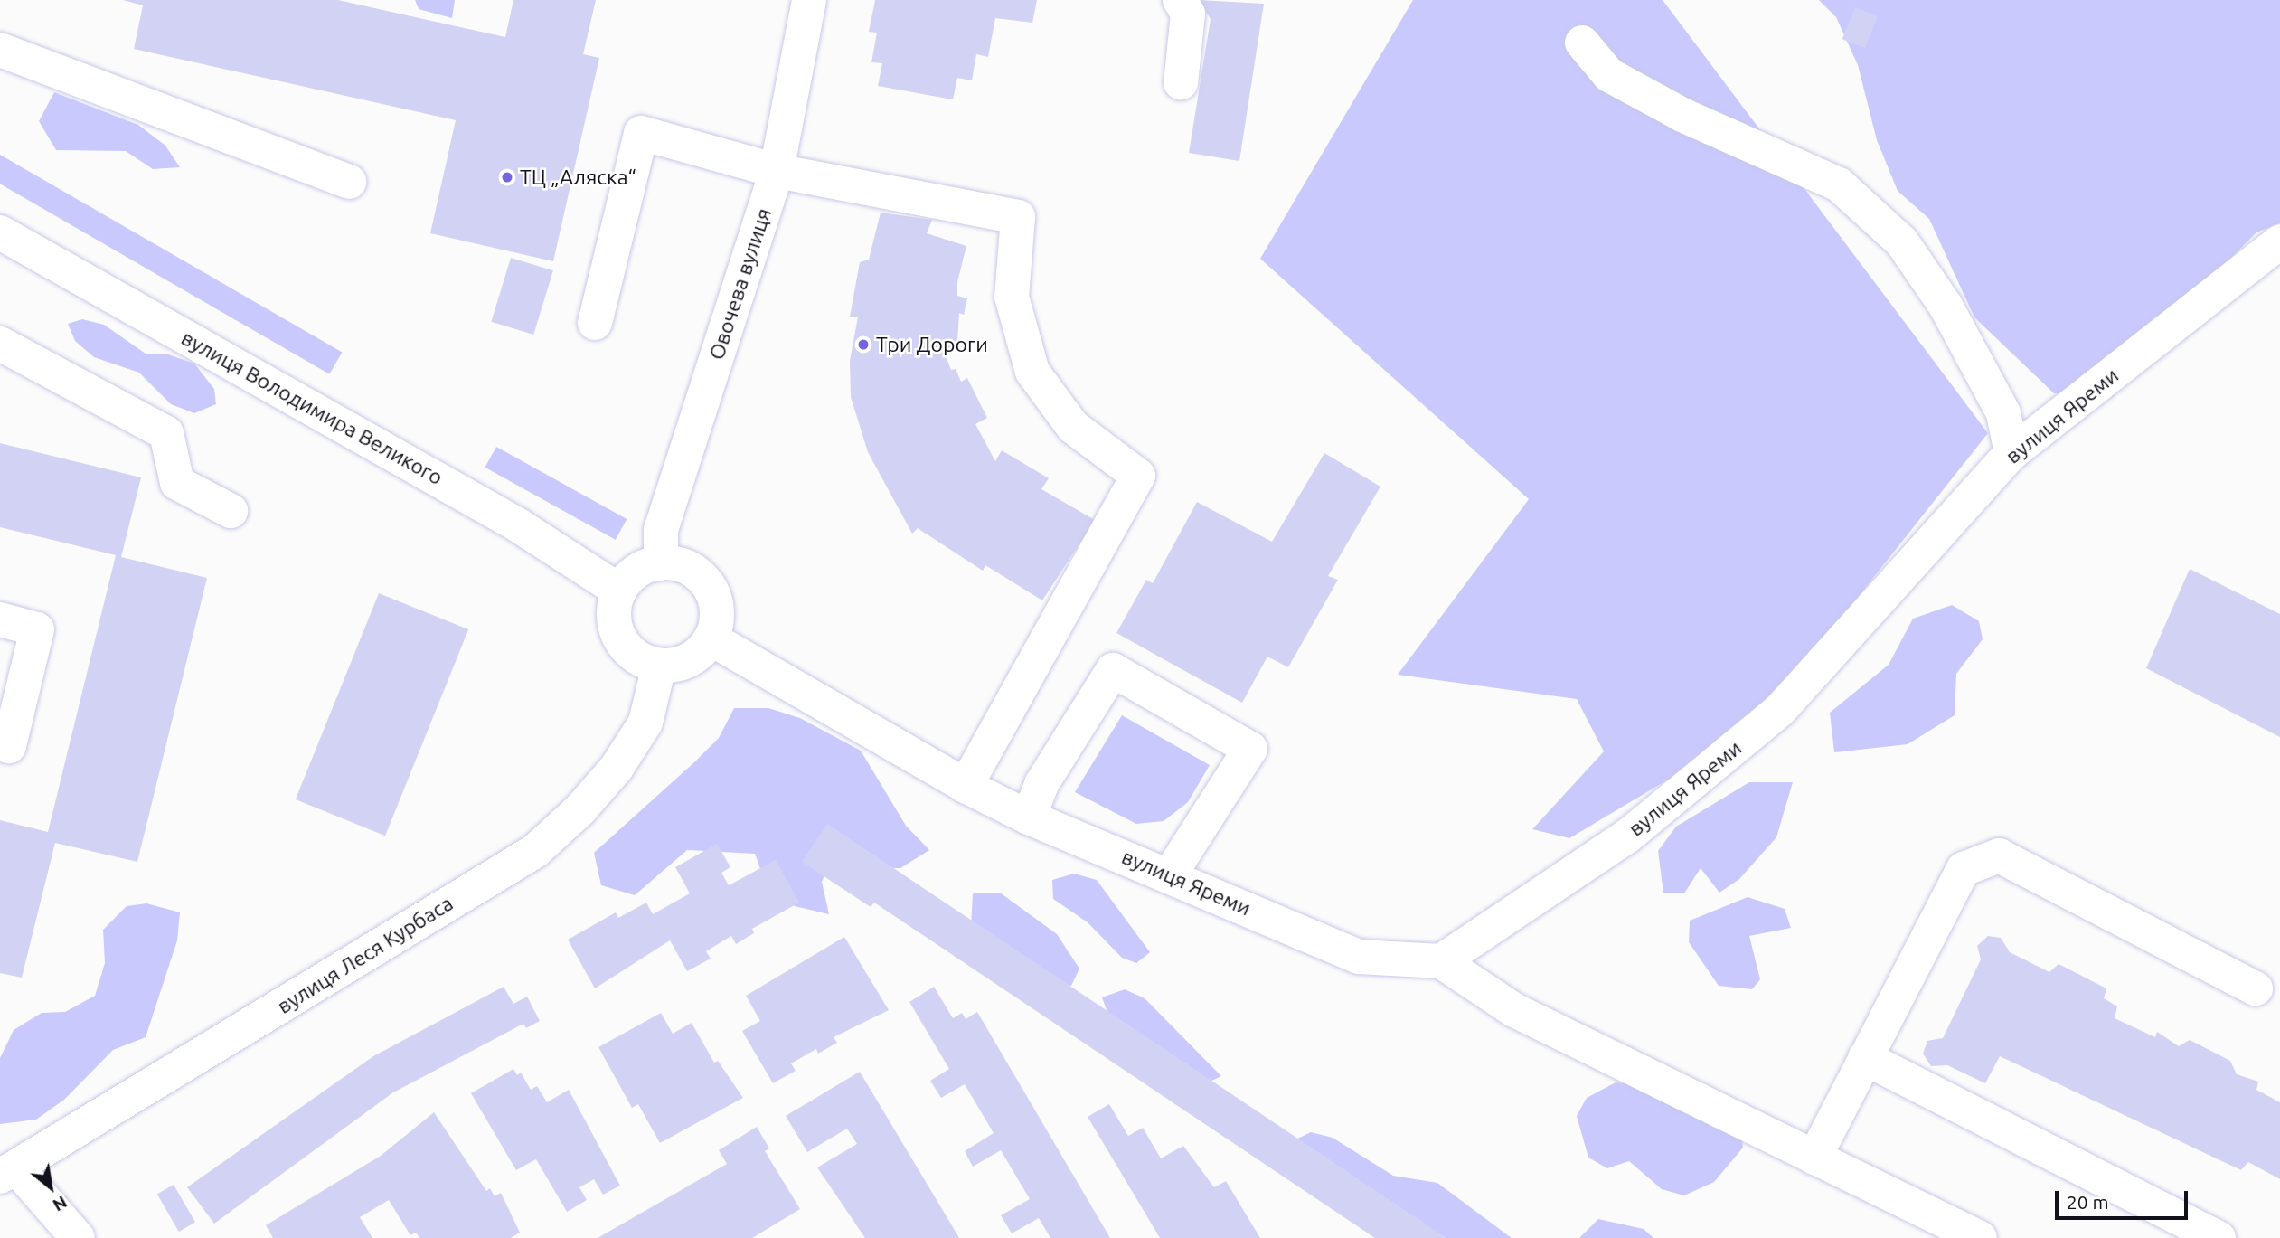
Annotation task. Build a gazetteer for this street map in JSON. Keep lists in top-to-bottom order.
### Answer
{
  "streets": {
    "street": [
      "Овочева вулиця",
      "вулиця Володимира Великого",
      "вулиця Яреми",
      "вулиця Леся Курбаса"
    ]
  },
  "crossings": [
    ["Овочева вулиця", "вулиця Володимира Великого"],
    ["Овочева вулиця", "вулиця Леся Курбаса"],
    ["вулиця Володимира Великого", "вулиця Леся Курбаса"]
  ],
  "places": ["ТЦ „Аляска“", "Три Дороги"],
  "scale_bar": "20 m",
  "north": "bottom right"
}
